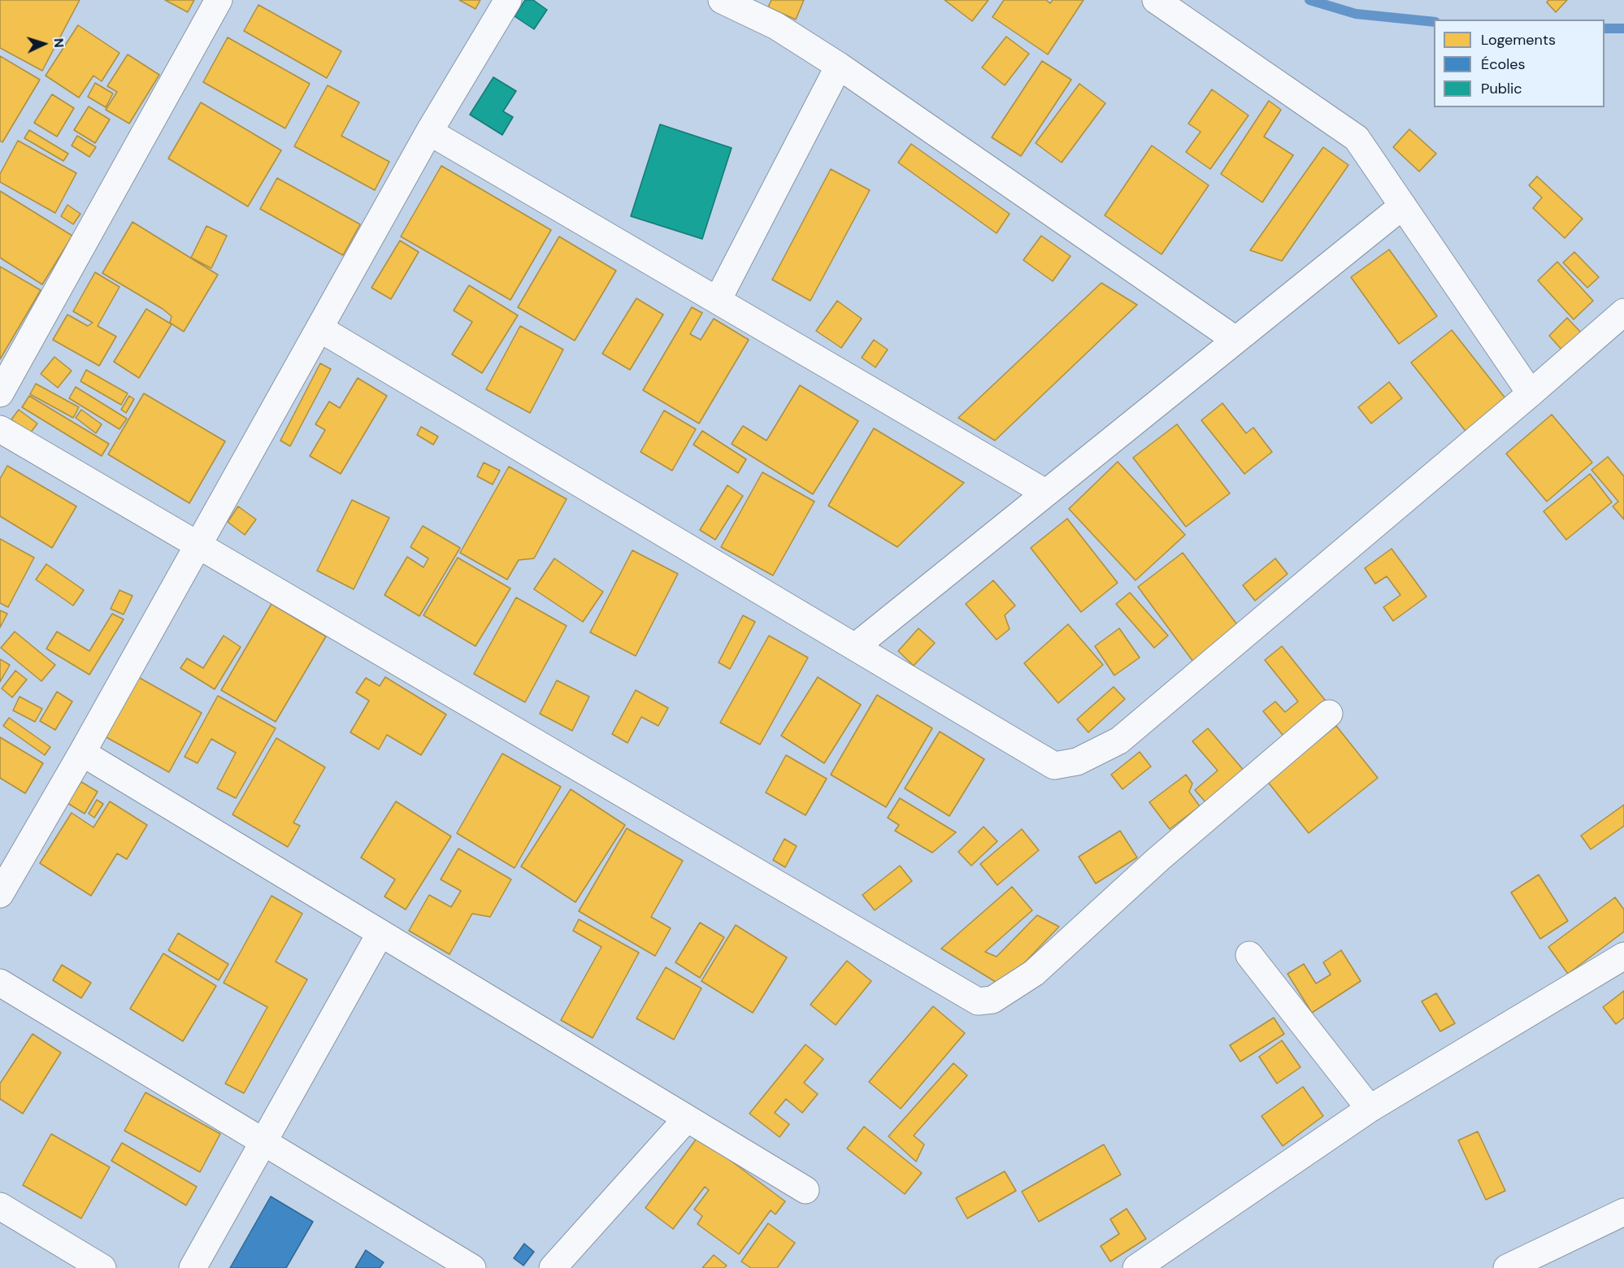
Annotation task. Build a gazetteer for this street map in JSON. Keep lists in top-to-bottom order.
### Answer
{
  "legend": ["Logements", "Écoles", "Public"],
  "north": "right"
}
